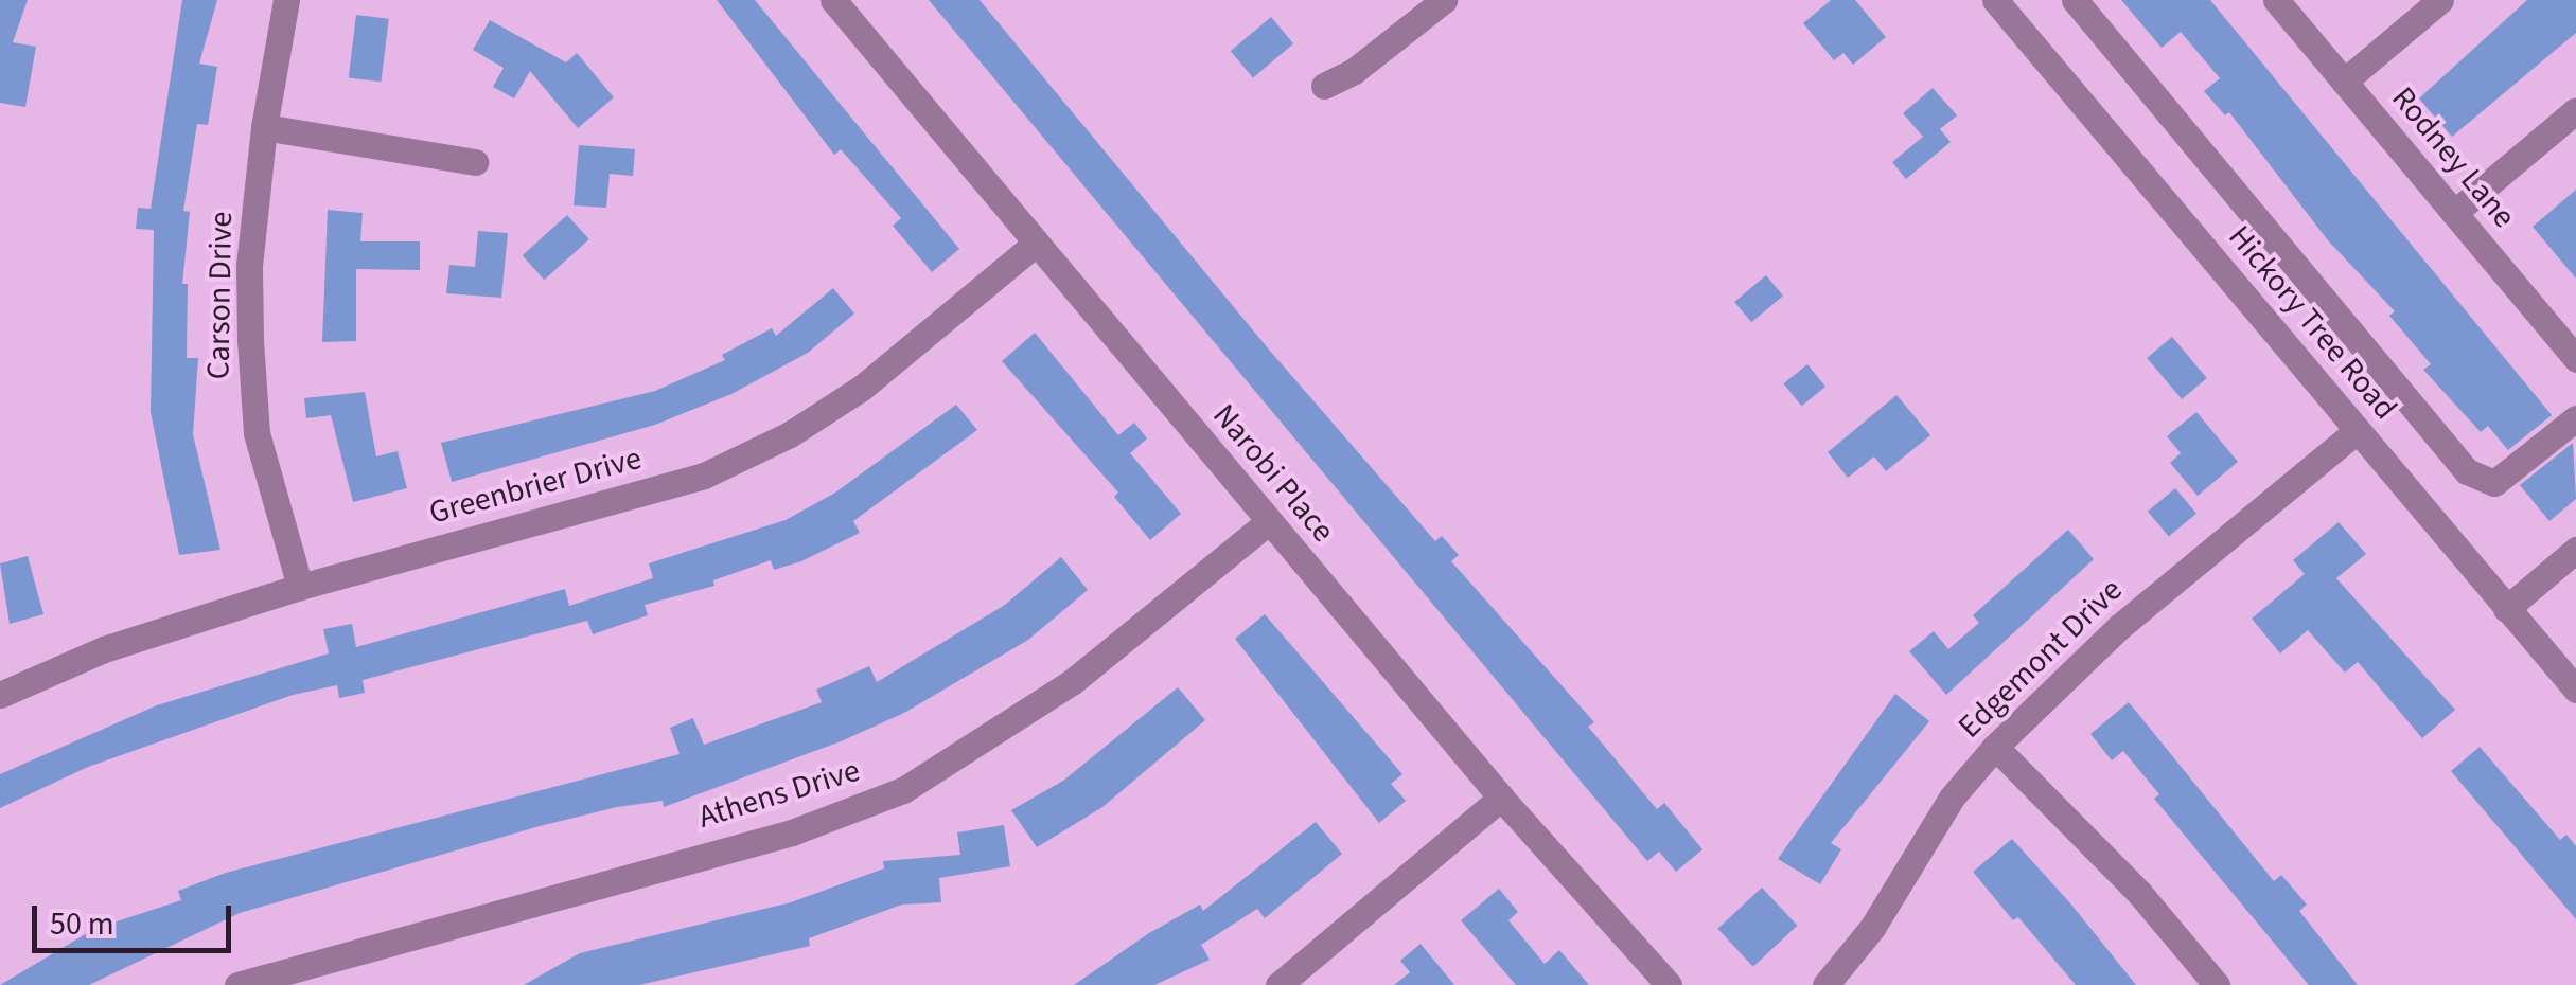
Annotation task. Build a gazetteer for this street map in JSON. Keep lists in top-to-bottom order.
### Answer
{
  "streets": {
    "street": [
      "Rodney Lane",
      "Carson Drive",
      "Hickory Tree Road",
      "Narobi Place",
      "Greenbrier Drive",
      "Edgemont Drive",
      "Athens Drive"
    ]
  },
  "crossings": [
    ["Carson Drive", "Greenbrier Drive"],
    ["Hickory Tree Road", "Edgemont Drive"],
    ["Narobi Place", "Greenbrier Drive"],
    ["Narobi Place", "Athens Drive"]
  ],
  "scale_bar": "50 m"
}
